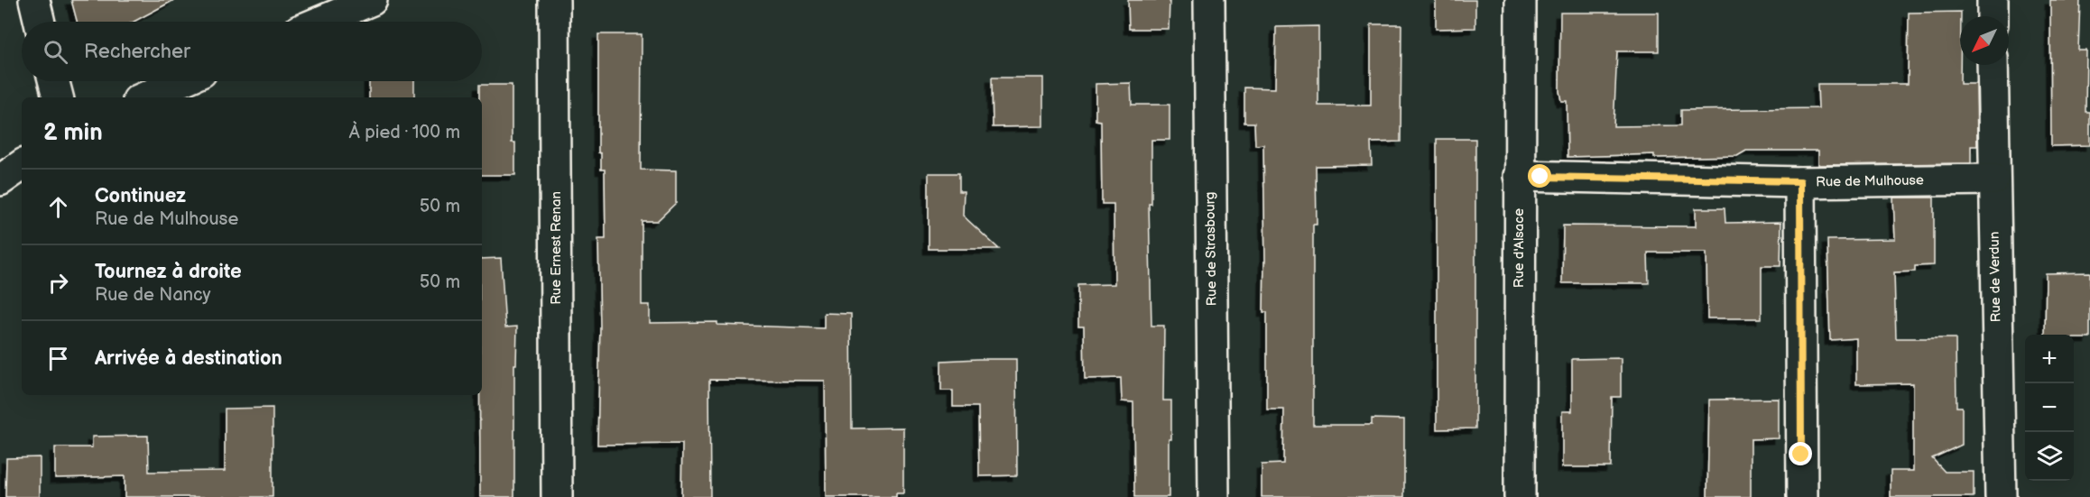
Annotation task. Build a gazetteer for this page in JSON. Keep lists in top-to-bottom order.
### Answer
{
  "streets": {
    "street": [
      "Rue de Mulhouse",
      "Rue Ernest Renan",
      "Rue d'Alsace",
      "Rue de Strasbourg",
      "Rue de Verdun"
    ]
  },
  "crossings": [
    ["Rue de Mulhouse", "Rue d'Alsace"],
    ["Rue de Mulhouse", "Rue de Verdun"]
  ],
  "north": "bottom left",
  "page": {
    "search": "Rechercher",
    "heading": ["2 min", "À pied · 100 m"],
    "list": [
      ["Continuez", "Rue de Mulhouse", "50 m"],
      ["Tournez à droite", "Rue de Nancy", "50 m"],
      "Arrivée à destination"
    ],
    "map_buttons": ["+", "−"]
  }
}
